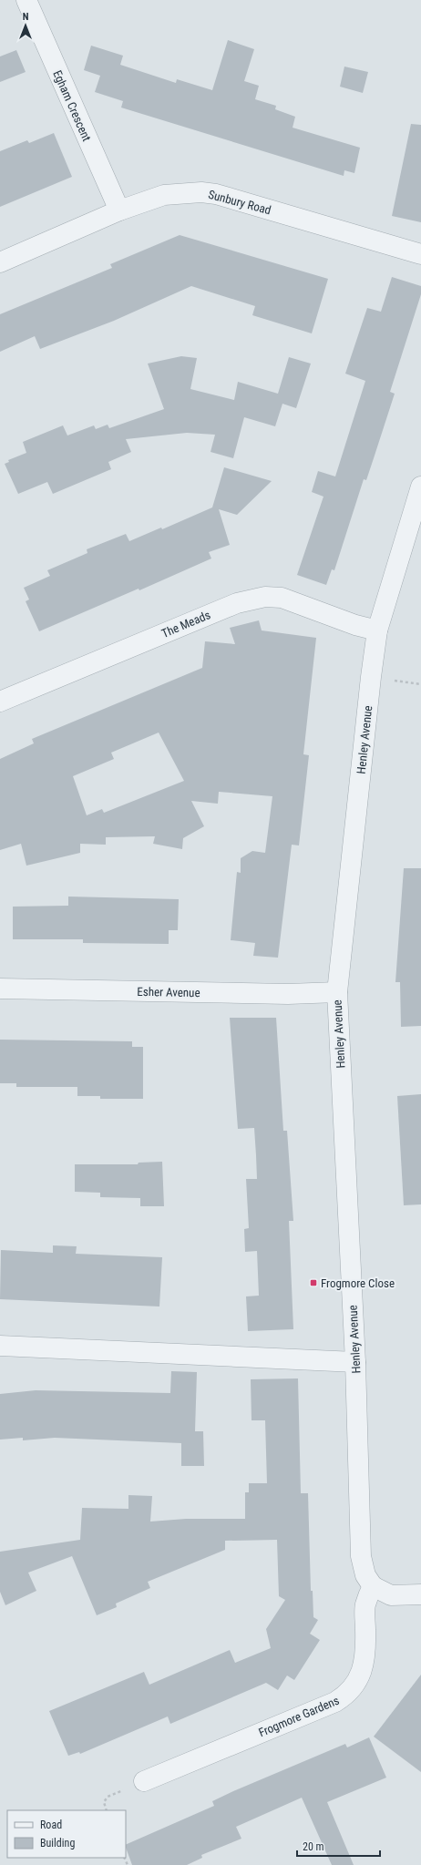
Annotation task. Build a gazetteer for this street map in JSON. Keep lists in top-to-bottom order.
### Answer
{
  "streets": {
    "street": [
      "Egham Crescent",
      "Sunbury Road",
      "The Meads",
      "Henley Avenue",
      "Esher Avenue",
      "Frogmore Gardens"
    ]
  },
  "crossings": [
    ["Egham Crescent", "Sunbury Road"],
    ["The Meads", "Henley Avenue"],
    ["Henley Avenue", "Esher Avenue"],
    ["Henley Avenue", "Frogmore Gardens"]
  ],
  "places": {
    "transit": ["Frogmore Close"]
  },
  "legend": ["Road", "Building"],
  "scale_bar": "20 m",
  "north": "top"
}
